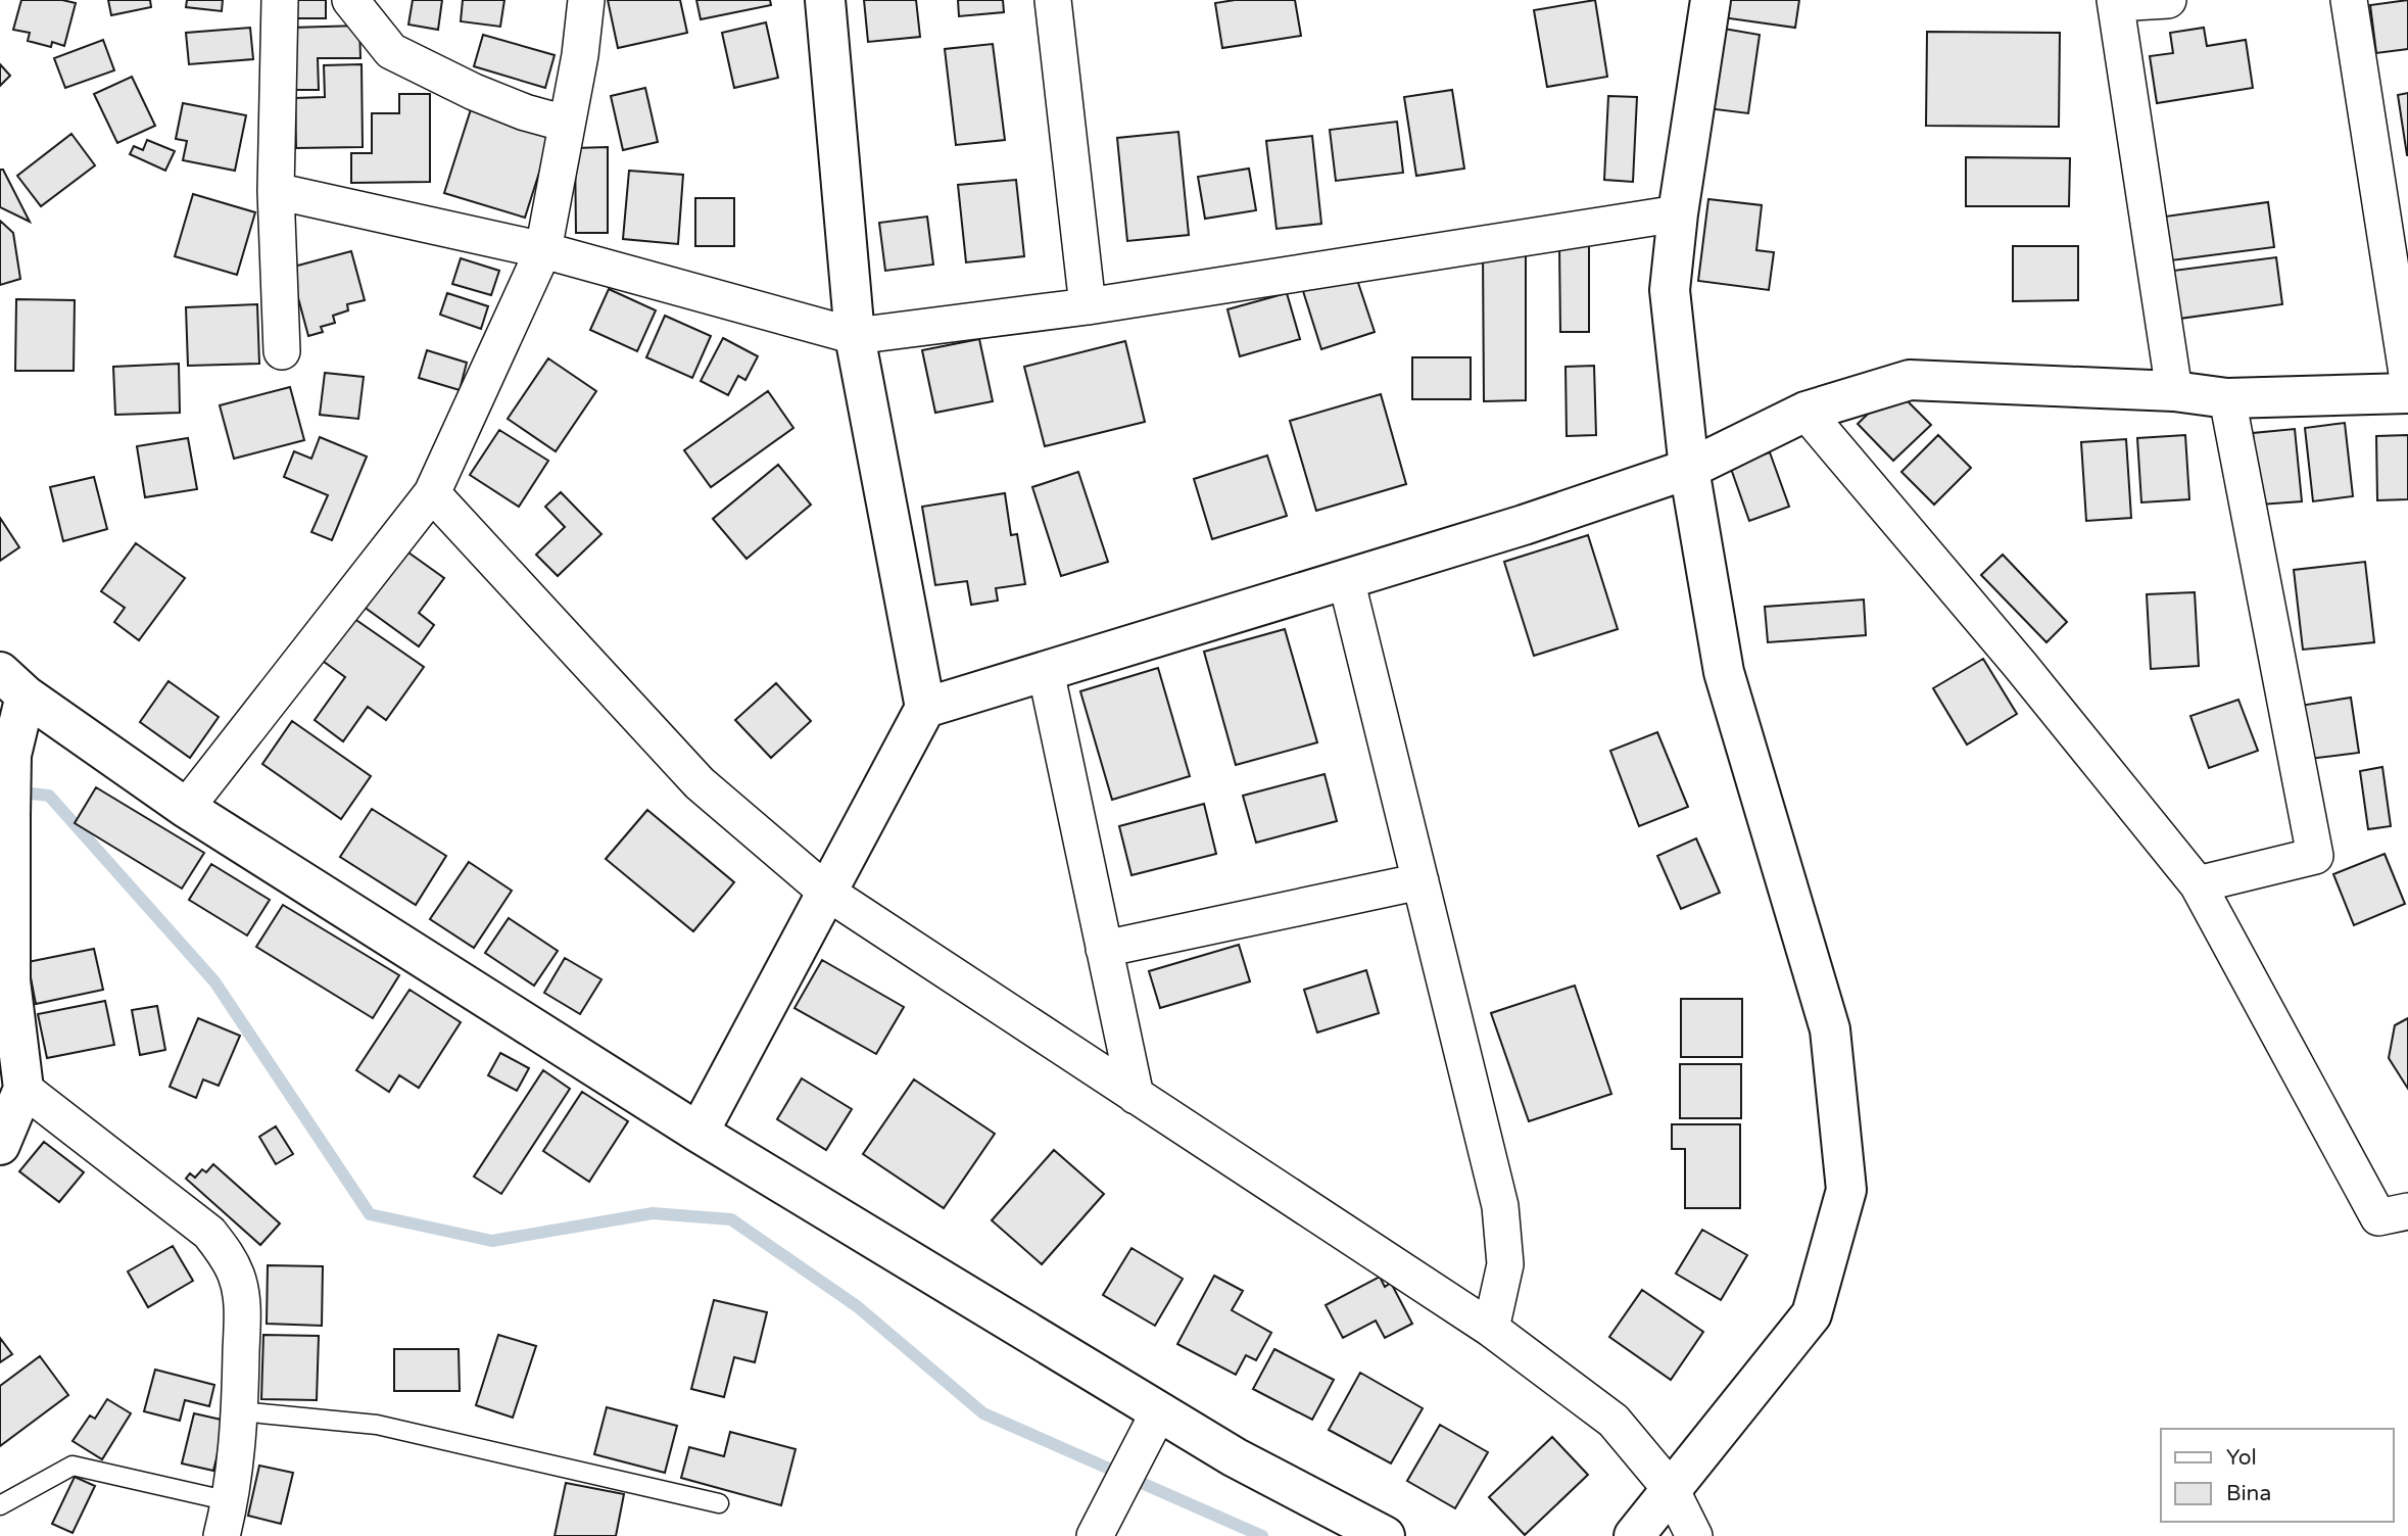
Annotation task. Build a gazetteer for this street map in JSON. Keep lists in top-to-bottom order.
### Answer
{
  "legend": ["Yol", "Bina"]
}
